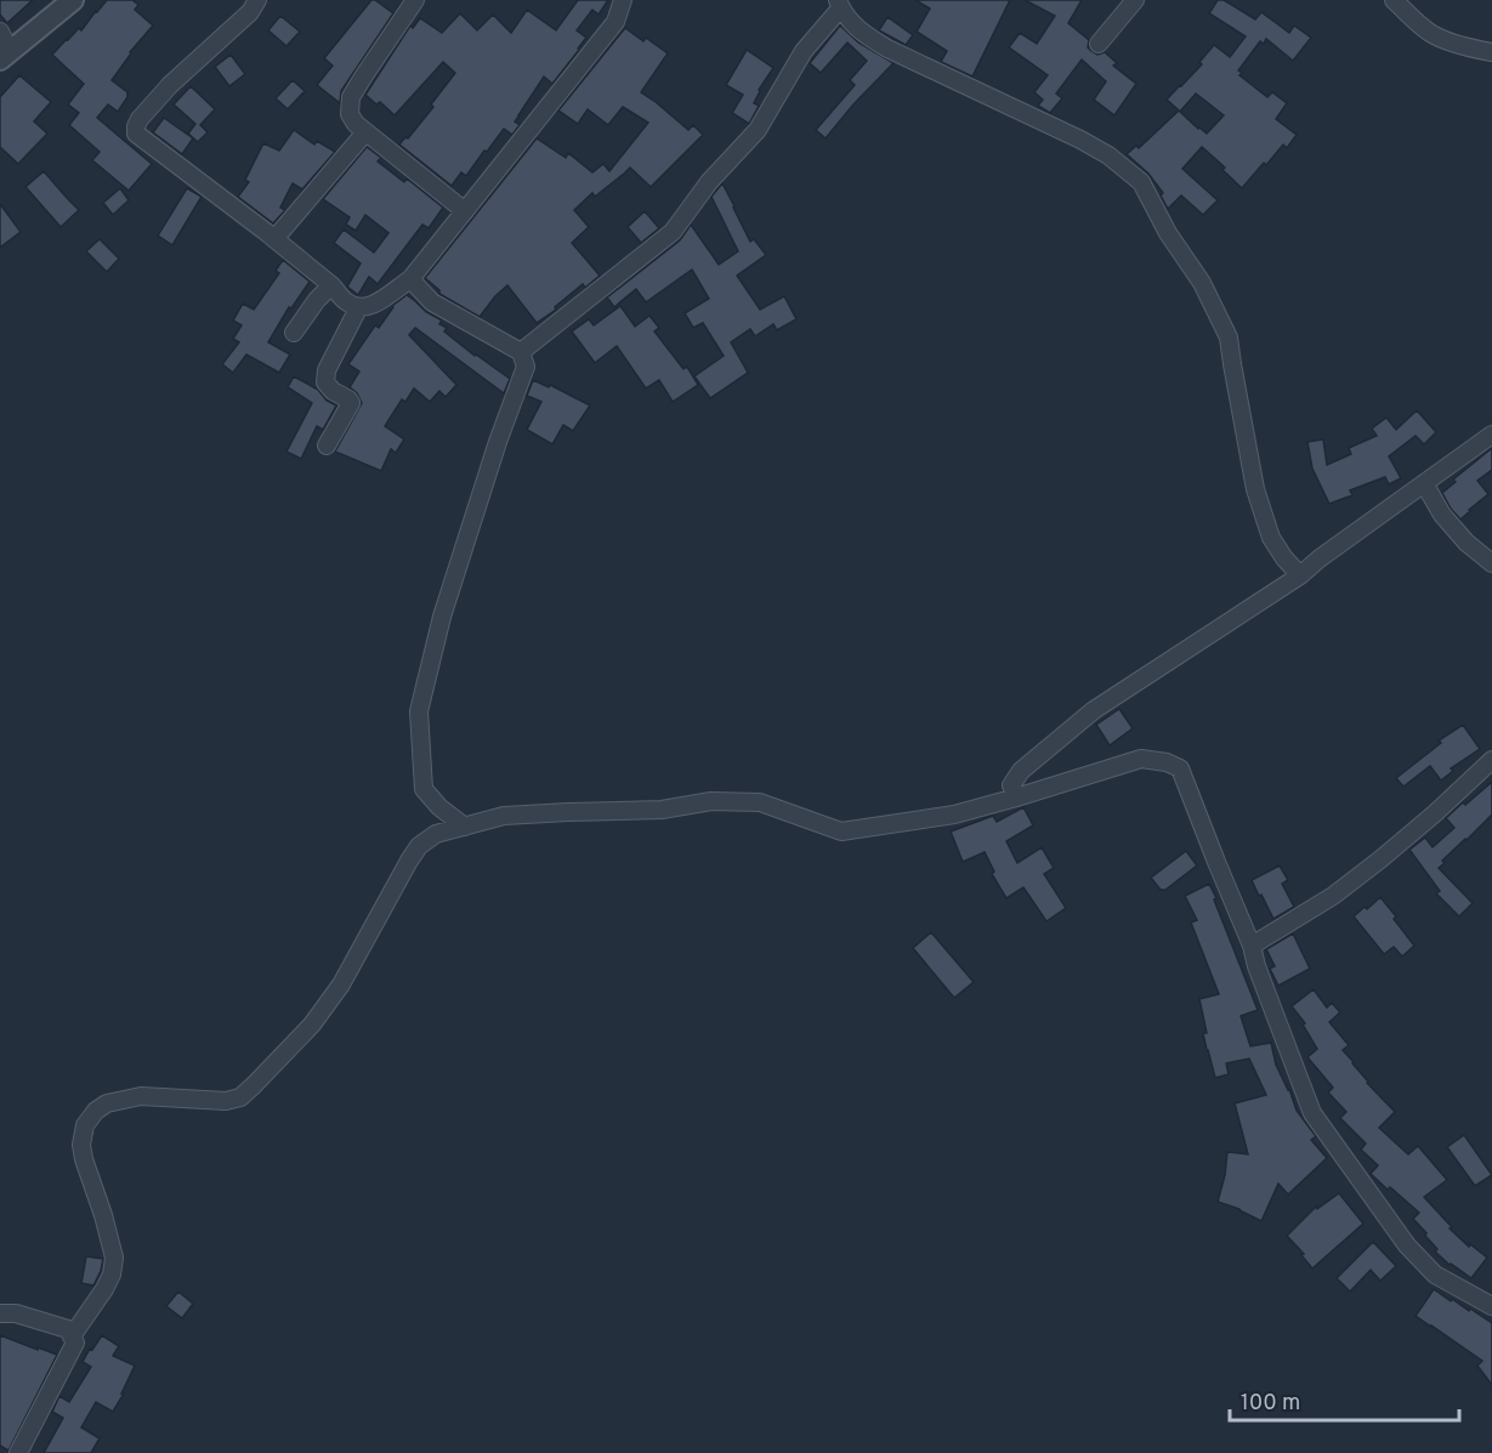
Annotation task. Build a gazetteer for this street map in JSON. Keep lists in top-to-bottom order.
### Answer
{
  "scale_bar": "100 m"
}
